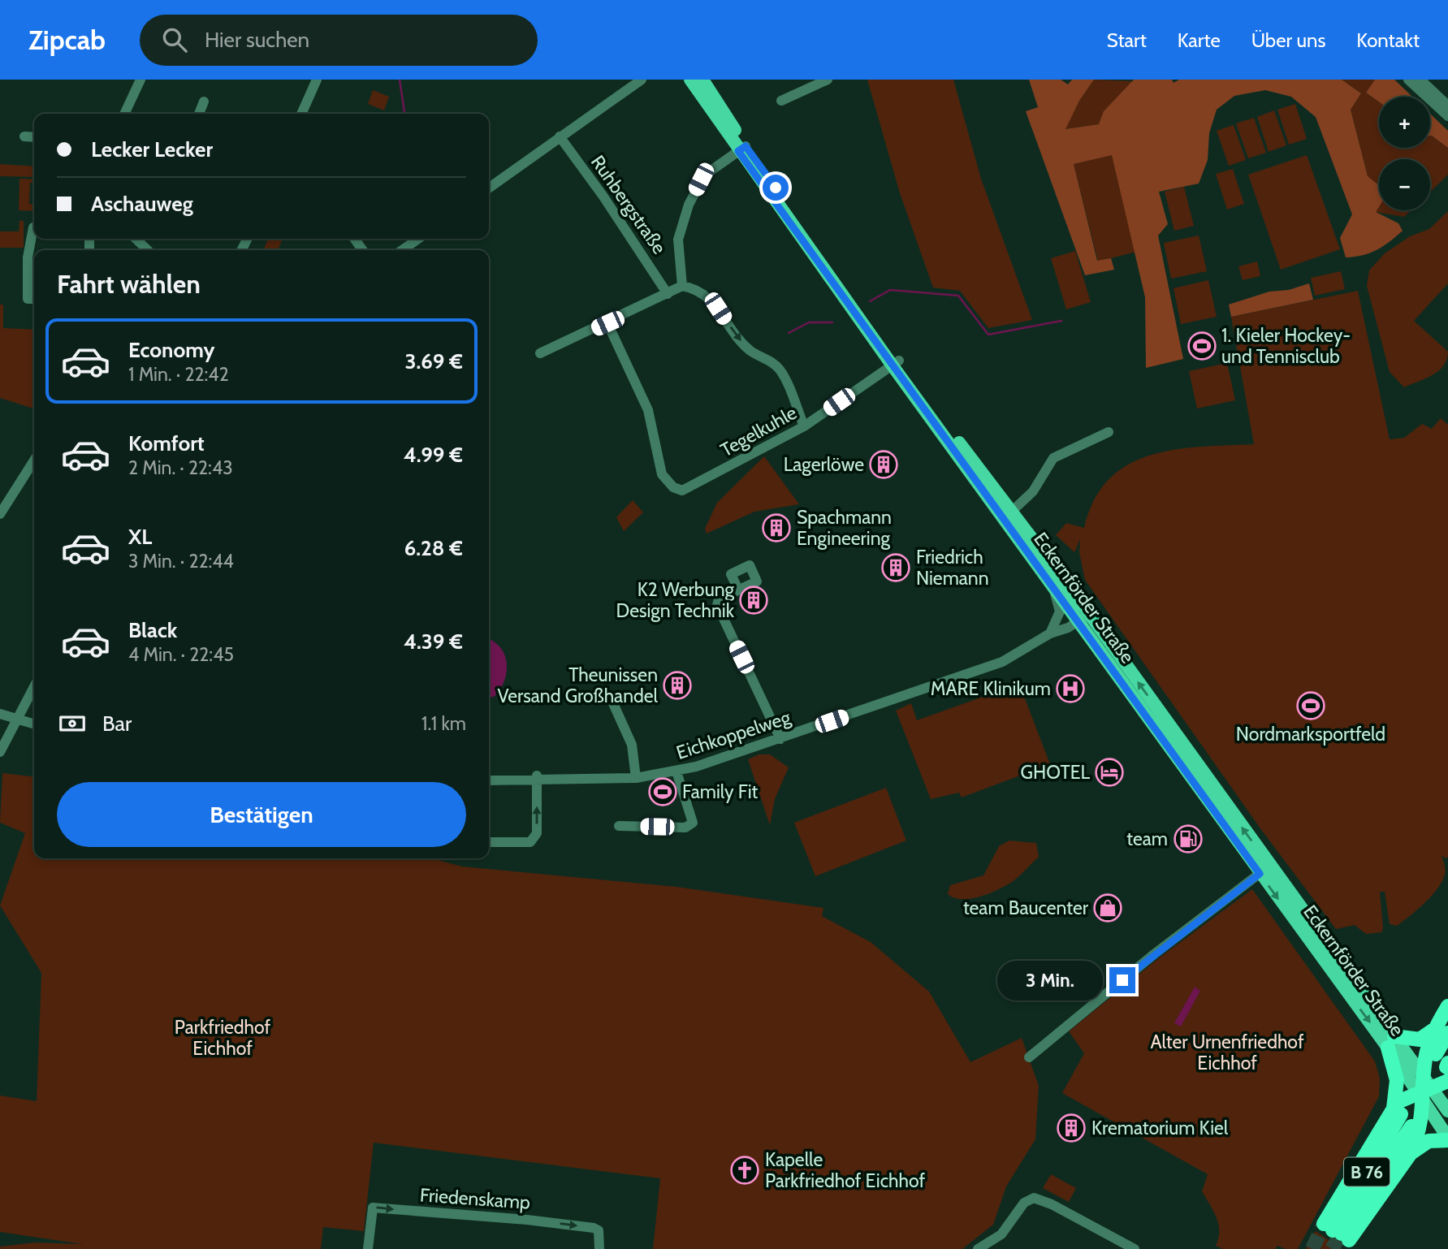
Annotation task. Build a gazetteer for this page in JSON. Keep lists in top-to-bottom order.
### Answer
{
  "streets": {
    "highway": ["B 76"],
    "main road": ["Eckernförder Straße"],
    "street": [
      "Ruhbergstraße",
      "Tegelkuhle",
      "Eichkoppelweg",
      "Friedenskamp"
    ]
  },
  "crossings": [
    ["Tegelkuhle", "Eckernförder Straße"],
    ["Eckernförder Straße", "Eichkoppelweg"]
  ],
  "parks": ["Parkfriedhof Eichhof", "Alter Urnenfriedhof Eichhof"],
  "places": {
    "sports": ["1. Kieler Hockey- und Tennisclub", "Nordmarksportfeld", "Family Fit"],
    "building": [
      "Lagerlöwe",
      "Spachmann Engineering",
      "Friedrich Niemann",
      "K2 Werbung Design Technik",
      "Theunissen Versand Großhandel",
      "Krematorium Kiel"
    ],
    "hospital": ["MARE Klinikum"],
    "hotel": ["GHOTEL"],
    "fuel station": ["team"],
    "shop": ["team Baucenter"],
    "church": ["Kapelle Parkfriedhof Eichhof"]
  },
  "page": {
    "header": "Zipcab",
    "search": "Hier suchen",
    "nav": [
      "Start",
      "Karte",
      "Über uns",
      "Kontakt"
    ],
    "map_buttons": ["+", "−"],
    "banner": ["Lecker Lecker", "Aschauweg"],
    "heading": "Fahrt wählen",
    "list": [
      {
        "name": "Economy",
        "note": "1 Min. · 22:42",
        "value": "3.69 €"
      },
      {
        "name": "Komfort",
        "note": "2 Min. · 22:43",
        "value": "4.99 €"
      },
      {
        "name": "XL",
        "note": "3 Min. · 22:44",
        "value": "6.28 €"
      },
      {
        "name": "Black",
        "note": "4 Min. · 22:45",
        "value": "4.39 €"
      }
    ],
    "pay": ["Bar", "1.1 km"],
    "buttons": "Bestätigen",
    "bubble": "3 Min."
  }
}
